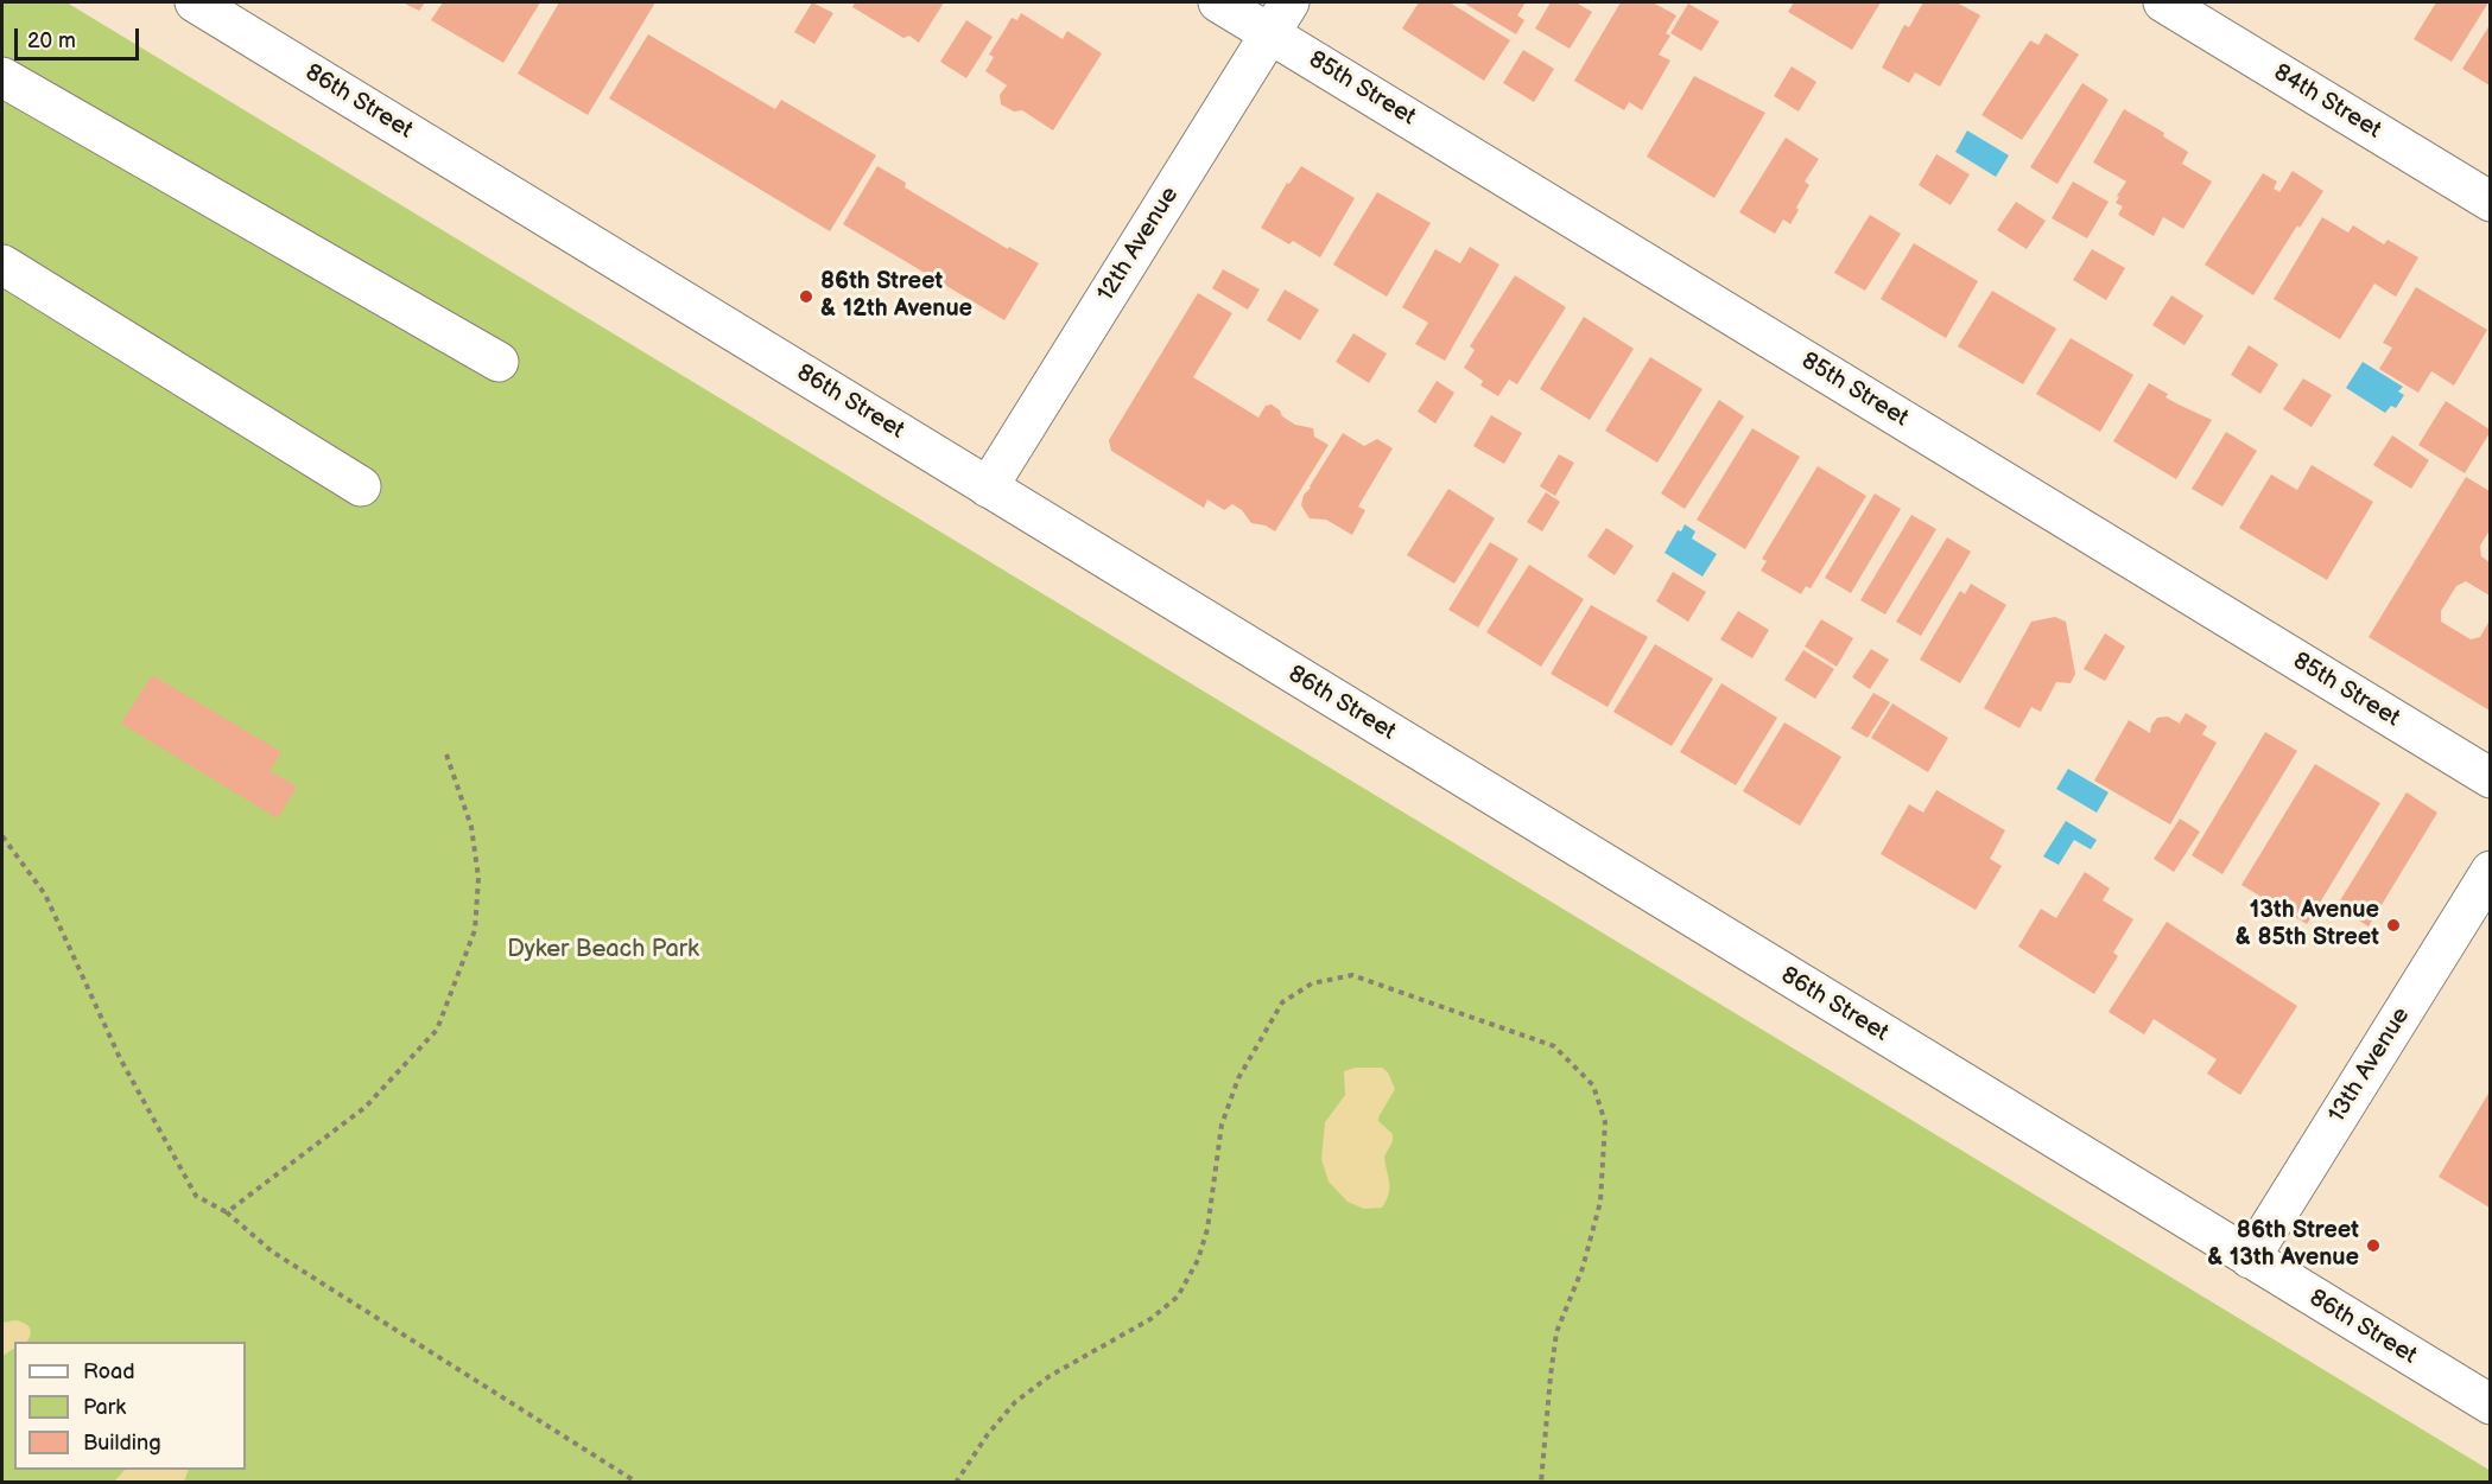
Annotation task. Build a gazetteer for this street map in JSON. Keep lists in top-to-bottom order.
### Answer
{
  "streets": {
    "main road": [
      "85th Street",
      "86th Street",
      "84th Street",
      "12th Avenue",
      "13th Avenue"
    ]
  },
  "crossings": [
    ["85th Street", "12th Avenue"],
    ["86th Street", "12th Avenue"],
    ["86th Street", "13th Avenue"]
  ],
  "parks": ["Dyker Beach Park"],
  "places": ["86th Street & 12th Avenue", "13th Avenue & 85th Street", "86th Street & 13th Avenue"],
  "legend": ["Road", "Park", "Building"],
  "scale_bar": "20 m"
}
